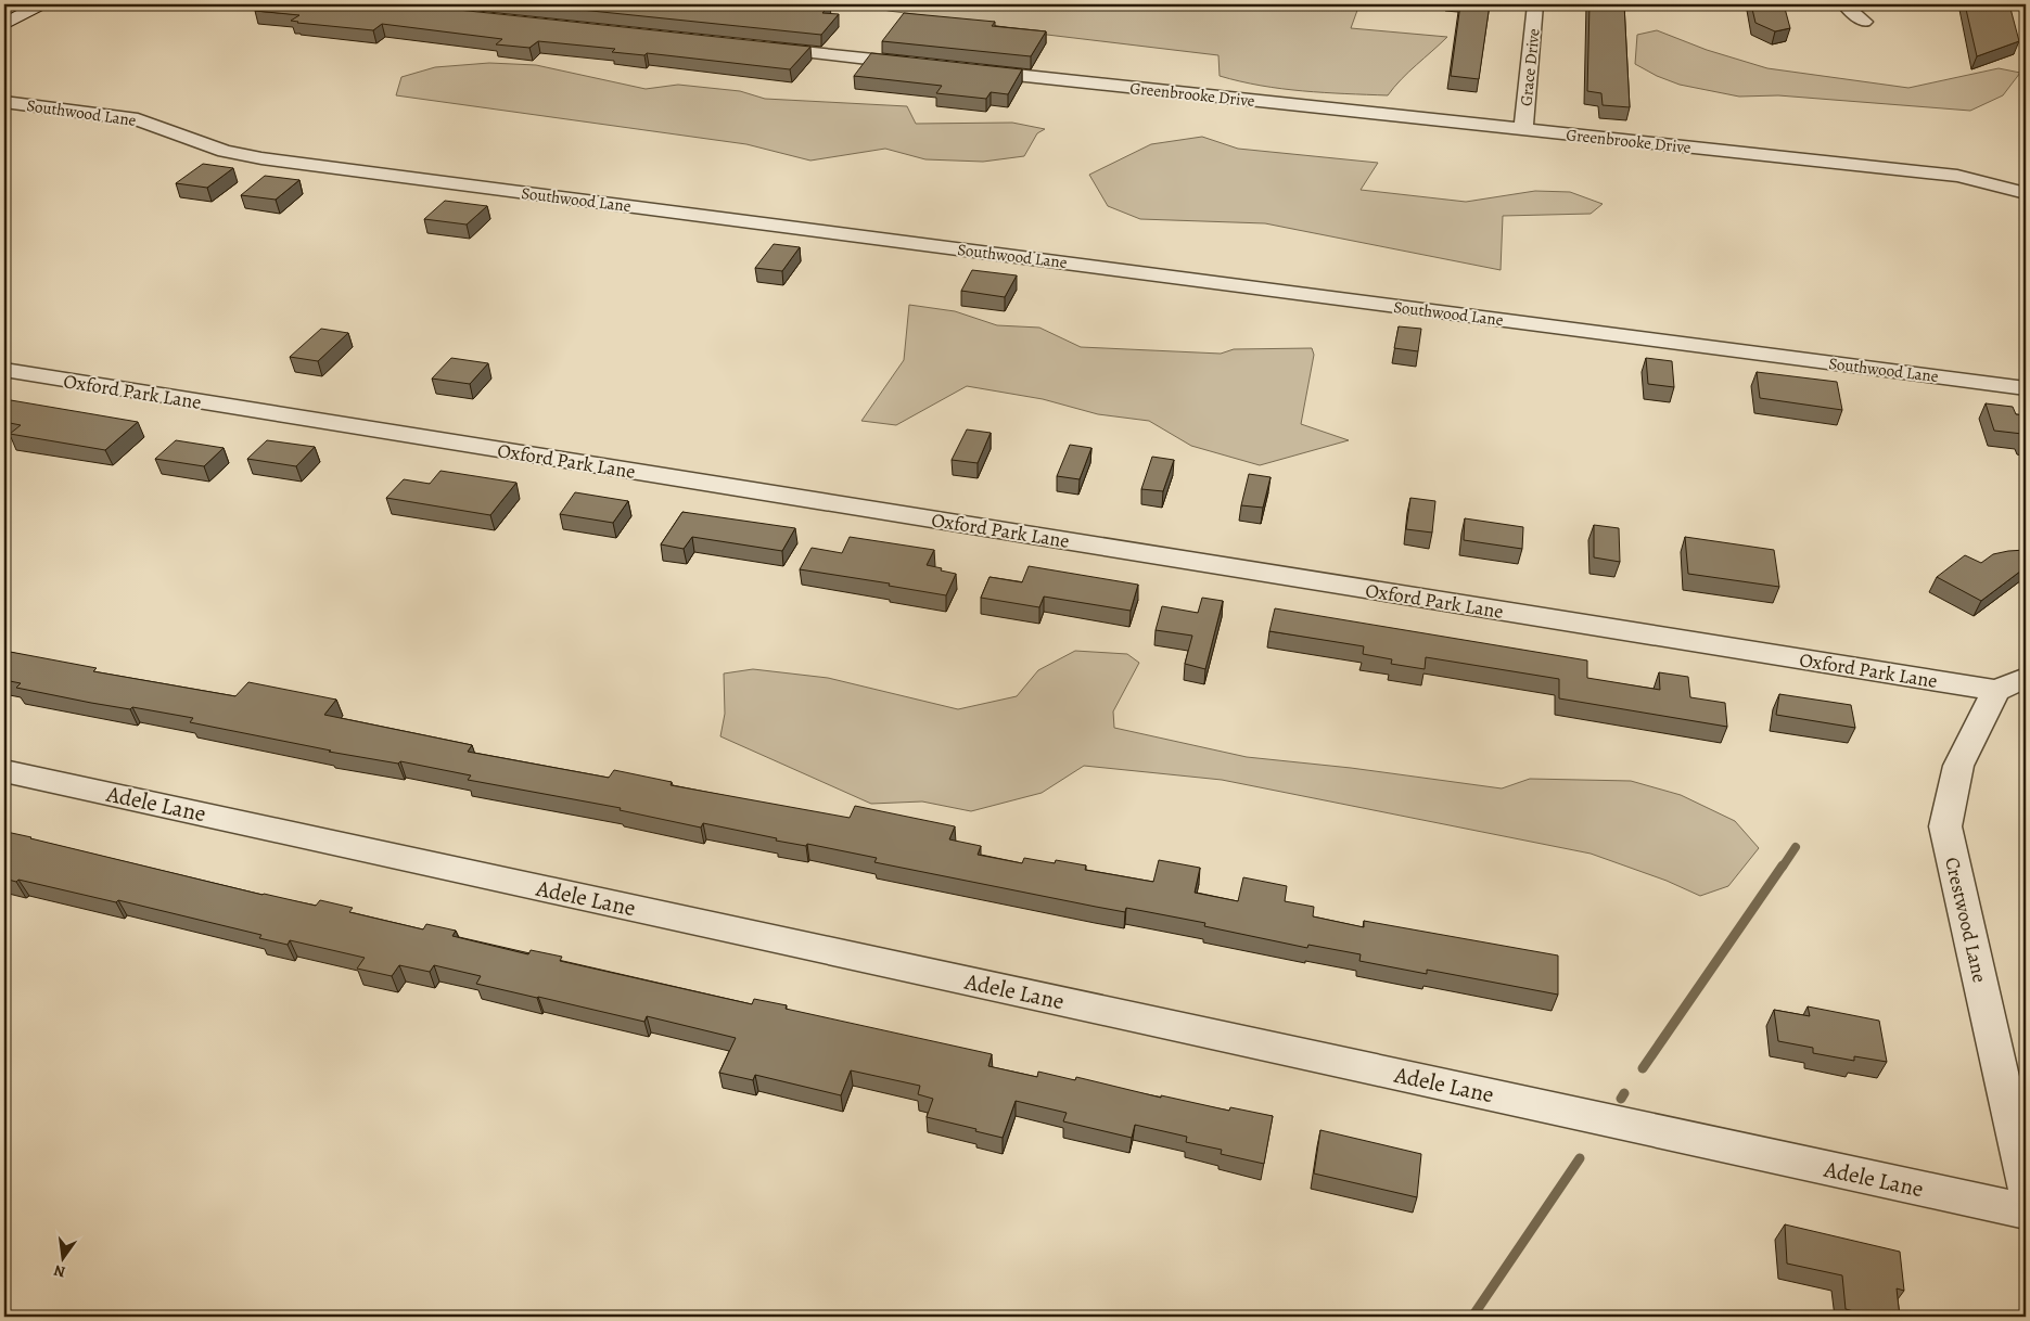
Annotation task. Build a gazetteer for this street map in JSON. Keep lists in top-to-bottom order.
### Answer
{
  "streets": {
    "street": [
      "Grace Drive",
      "Greenbrooke Drive",
      "Southwood Lane",
      "Oxford Park Lane",
      "Adele Lane",
      "Crestwood Lane"
    ]
  },
  "crossings": [
    ["Grace Drive", "Greenbrooke Drive"],
    ["Oxford Park Lane", "Crestwood Lane"]
  ],
  "north": "bottom"
}
